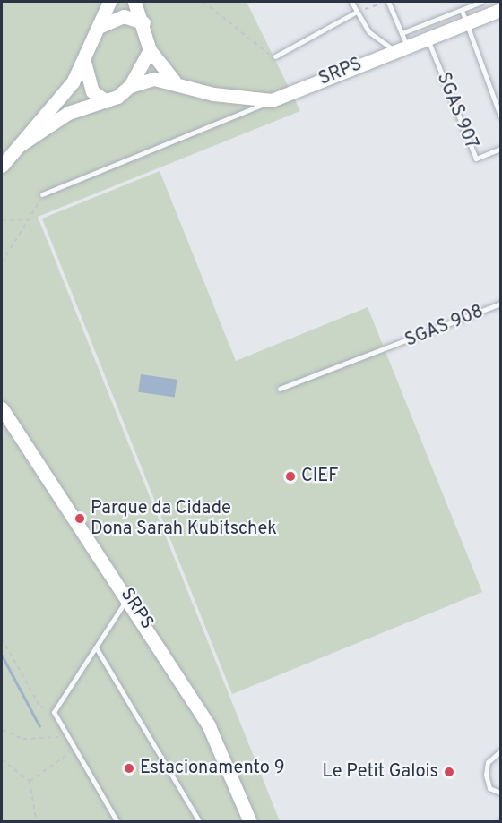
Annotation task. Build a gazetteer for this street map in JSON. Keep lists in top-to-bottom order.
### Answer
{
  "streets": {
    "main road": ["SRPS"],
    "lane": ["SGAS 907", "SGAS 908"]
  },
  "crossings": [
    ["SRPS", "SGAS 907"]
  ],
  "places": [
    "CIEF",
    "Parque da Cidade Dona Sarah Kubitschek",
    "Estacionamento 9",
    "Le Petit Galois"
  ]
}
